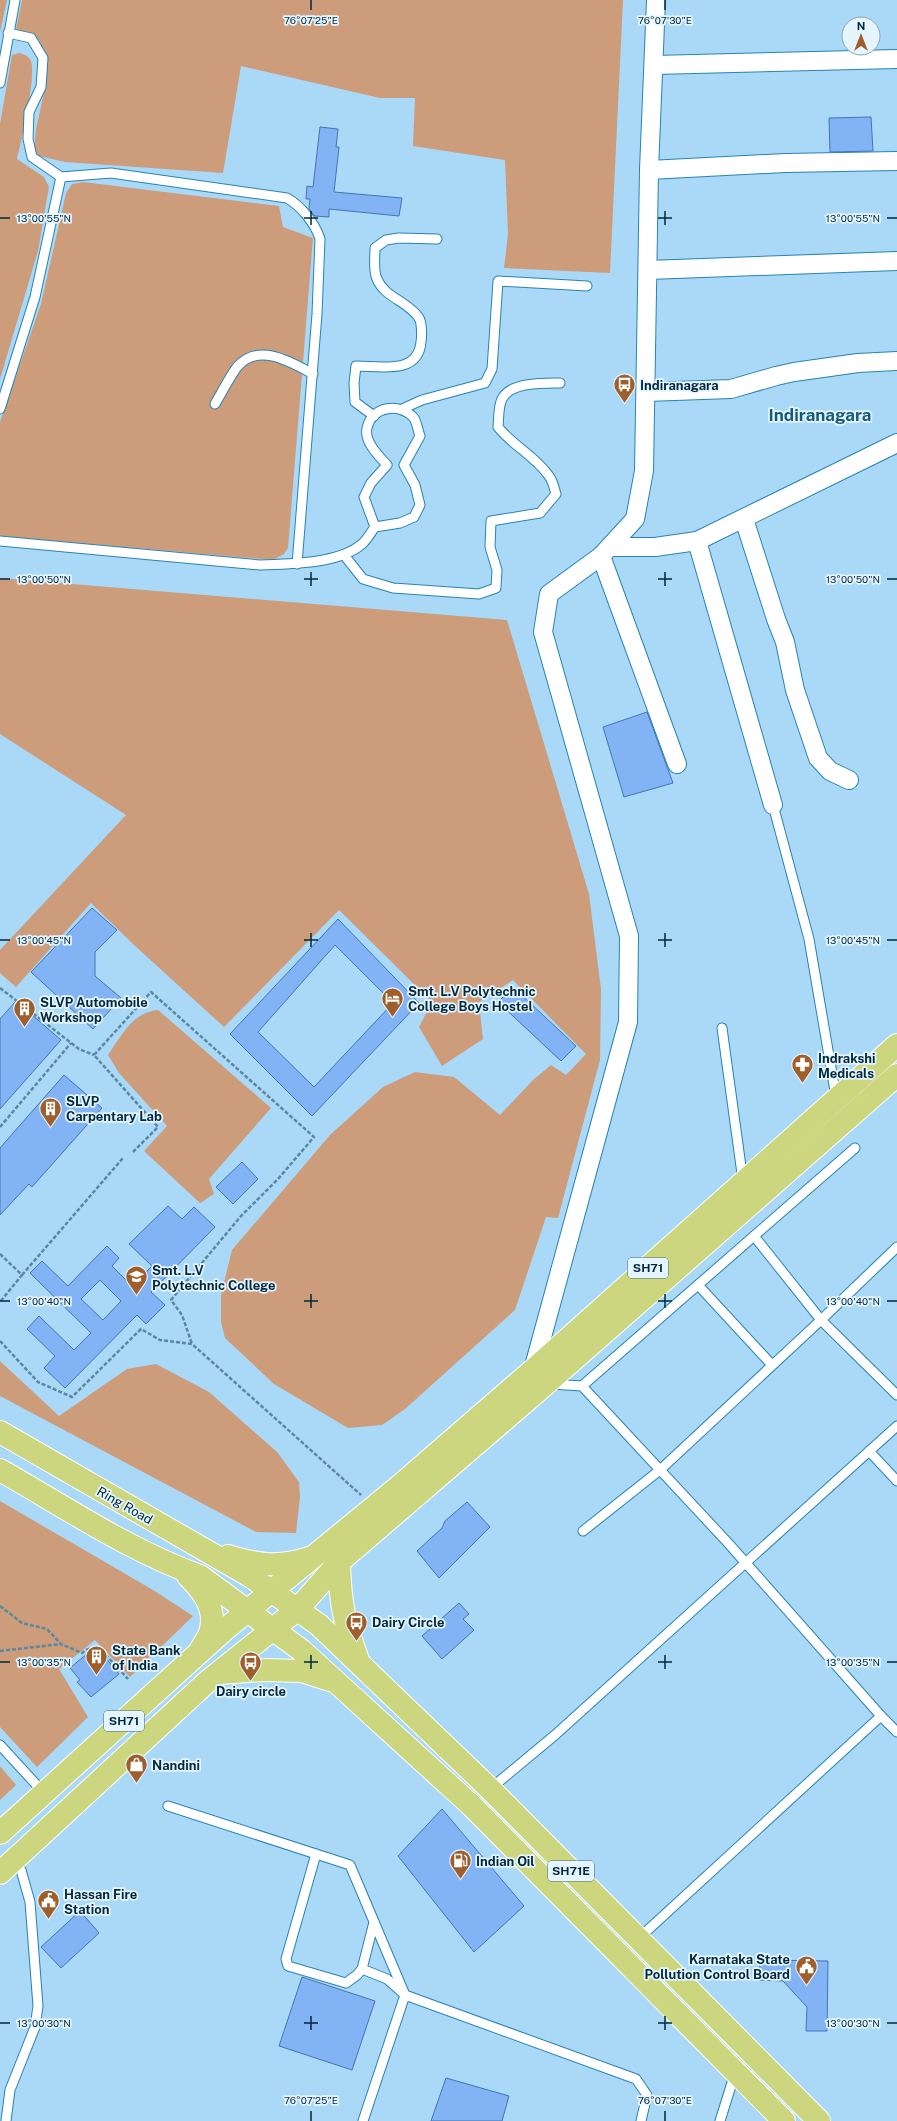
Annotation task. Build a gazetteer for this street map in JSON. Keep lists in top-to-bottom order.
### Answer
{
  "streets": {
    "main road": ["SH71", "Ring Road", "SH71E"]
  },
  "crossings": [
    ["SH71", "Ring Road"],
    ["SH71", "SH71E"],
    ["Ring Road", "SH71E"]
  ],
  "districts": ["Indiranagara"],
  "places": {
    "bus stop": ["Indiranagara", "Dairy Circle", "Dairy circle"],
    "hotel": ["Smt. L.V Polytechnic College Boys Hostel"],
    "building": ["SLVP Automobile Workshop", "SLVP Carpentary Lab", "State Bank of India"],
    "pharmacy": ["Indrakshi Medicals"],
    "school or university": ["Smt. L.V Polytechnic College"],
    "shop": ["Nandini"],
    "fuel station": ["Indian Oil"],
    "public building": ["Hassan Fire Station", "Karnataka State Pollution Control Board"]
  },
  "north": "top",
  "coordinates": [
    "76°07'25\"E",
    "76°07'30\"E",
    "13°00'55\"N",
    "13°00'50\"N",
    "13°00'45\"N",
    "13°00'40\"N",
    "13°00'35\"N",
    "13°00'30\"N"
  ]
}
